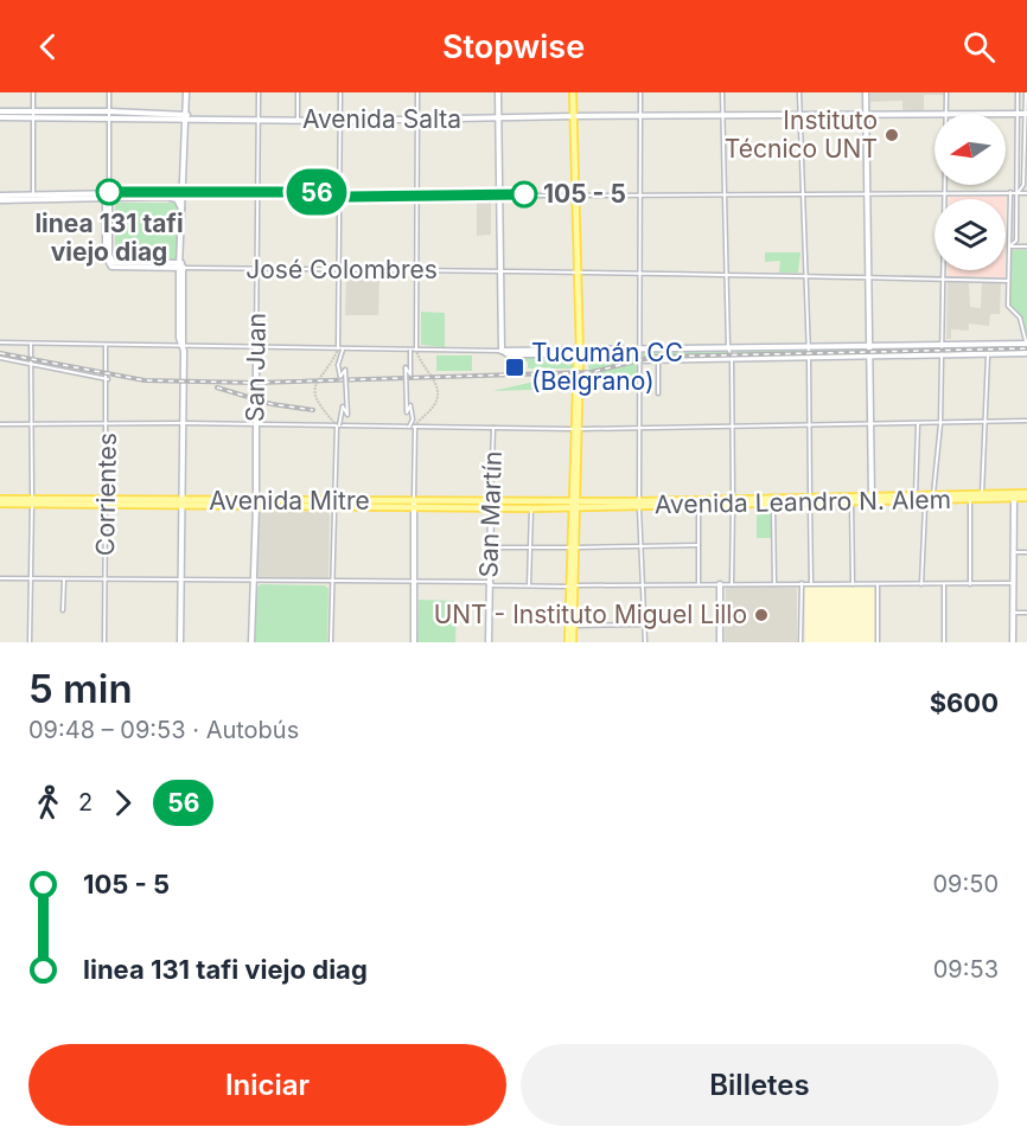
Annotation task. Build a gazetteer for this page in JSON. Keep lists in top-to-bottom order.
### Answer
{
  "streets": {
    "main road": ["Avenida Mitre", "Avenida Leandro N. Alem"],
    "street": [
      "Avenida Salta",
      "José Colombres",
      "San Juan",
      "Corrientes",
      "San Martín"
    ]
  },
  "crossings": [
    ["Avenida Salta", "San Juan"],
    ["José Colombres", "San Juan"],
    ["San Juan", "Avenida Mitre"],
    ["Corrientes", "Avenida Mitre"],
    ["Avenida Mitre", "Avenida Leandro N. Alem"],
    ["Avenida Mitre", "San Martín"]
  ],
  "places": {
    "other": [
      "Instituto Técnico UNT",
      "linea 131 tafi viejo diag",
      "105 - 5",
      "UNT - Instituto Miguel Lillo"
    ],
    "transit": ["Tucumán CC (Belgrano)"]
  },
  "lines": ["bus line 56"],
  "north": "left",
  "page": {
    "header": "Stopwise",
    "on_map": "56",
    "heading": ["5 min", "09:48 – 09:53 · Autobús", "$600"],
    "legs": ["2", "56"],
    "list": [
      {
        "name": "105 - 5",
        "value": "09:50"
      },
      {
        "name": "linea 131 tafi viejo diag",
        "value": "09:53"
      }
    ],
    "buttons": ["Iniciar", "Billetes"]
  }
}
